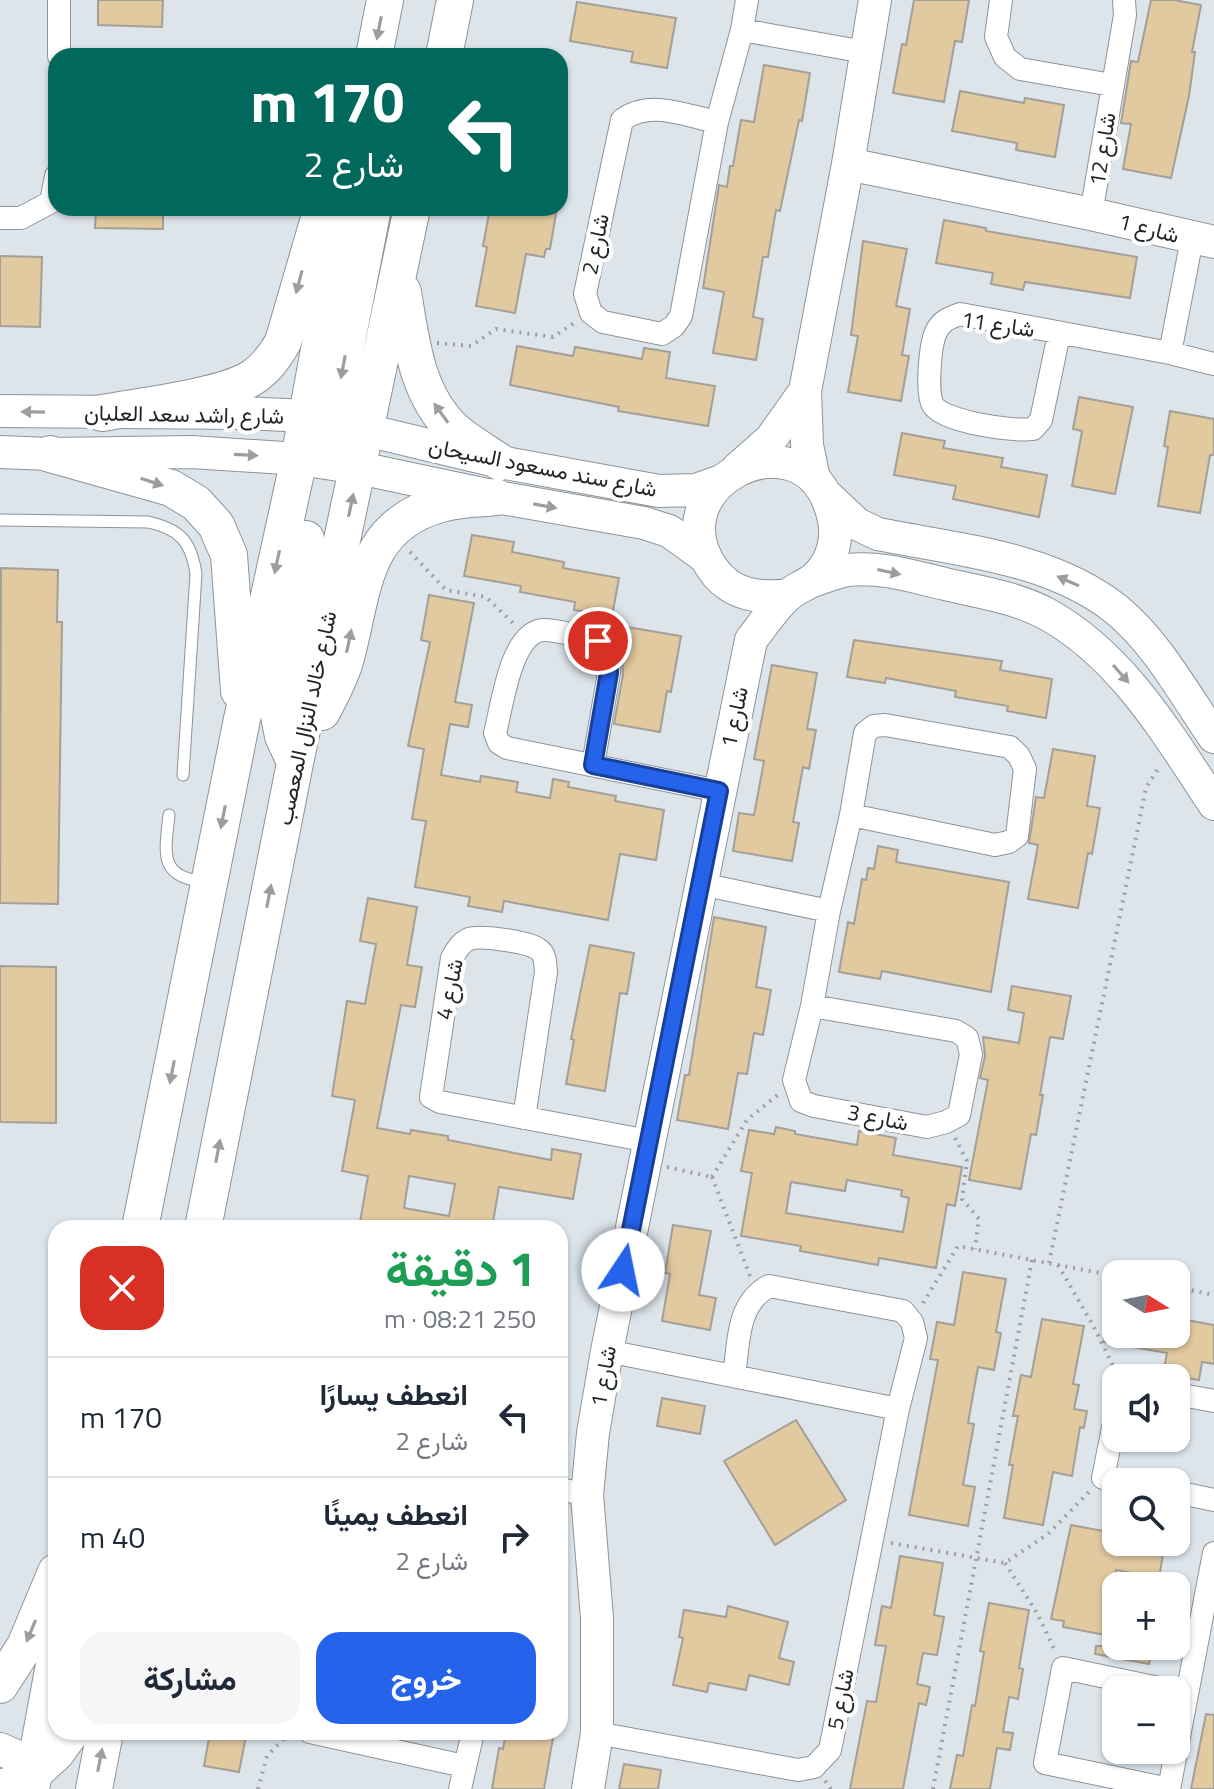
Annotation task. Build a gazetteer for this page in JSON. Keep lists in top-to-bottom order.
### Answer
{
  "streets": {
    "main road": [
      "شارع 1",
      "شارع راشد سعد العلبان",
      "شارع سند مسعود السيحان",
      "شارع خالد النزال المعصب"
    ],
    "street": [
      "شارع 12",
      "شارع 2",
      "شارع 11",
      "شارع 4",
      "شارع 3",
      "شارع 5"
    ]
  },
  "crossings": [
    ["شارع 12", "شارع 1"],
    ["شارع 1", "شارع سند مسعود السيحان"],
    ["شارع 1", "شارع 4"],
    ["شارع 1", "شارع 5"],
    ["شارع راشد سعد العلبان", "شارع سند مسعود السيحان"],
    ["شارع راشد سعد العلبان", "شارع خالد النزال المعصب"],
    ["شارع سند مسعود السيحان", "شارع خالد النزال المعصب"]
  ],
  "north": "right",
  "page": {
    "turn": ["170 m", "شارع 2"],
    "heading": ["1 دقيقة", "250 m · 08:21"],
    "map_buttons": ["+", "−"],
    "list": [
      {
        "name": "انعطف يسارًا",
        "note": "شارع 2",
        "value": "170 m"
      },
      {
        "name": "انعطف يمينًا",
        "note": "شارع 2",
        "value": "40 m"
      }
    ],
    "buttons": ["خروج", "مشاركة"]
  }
}
